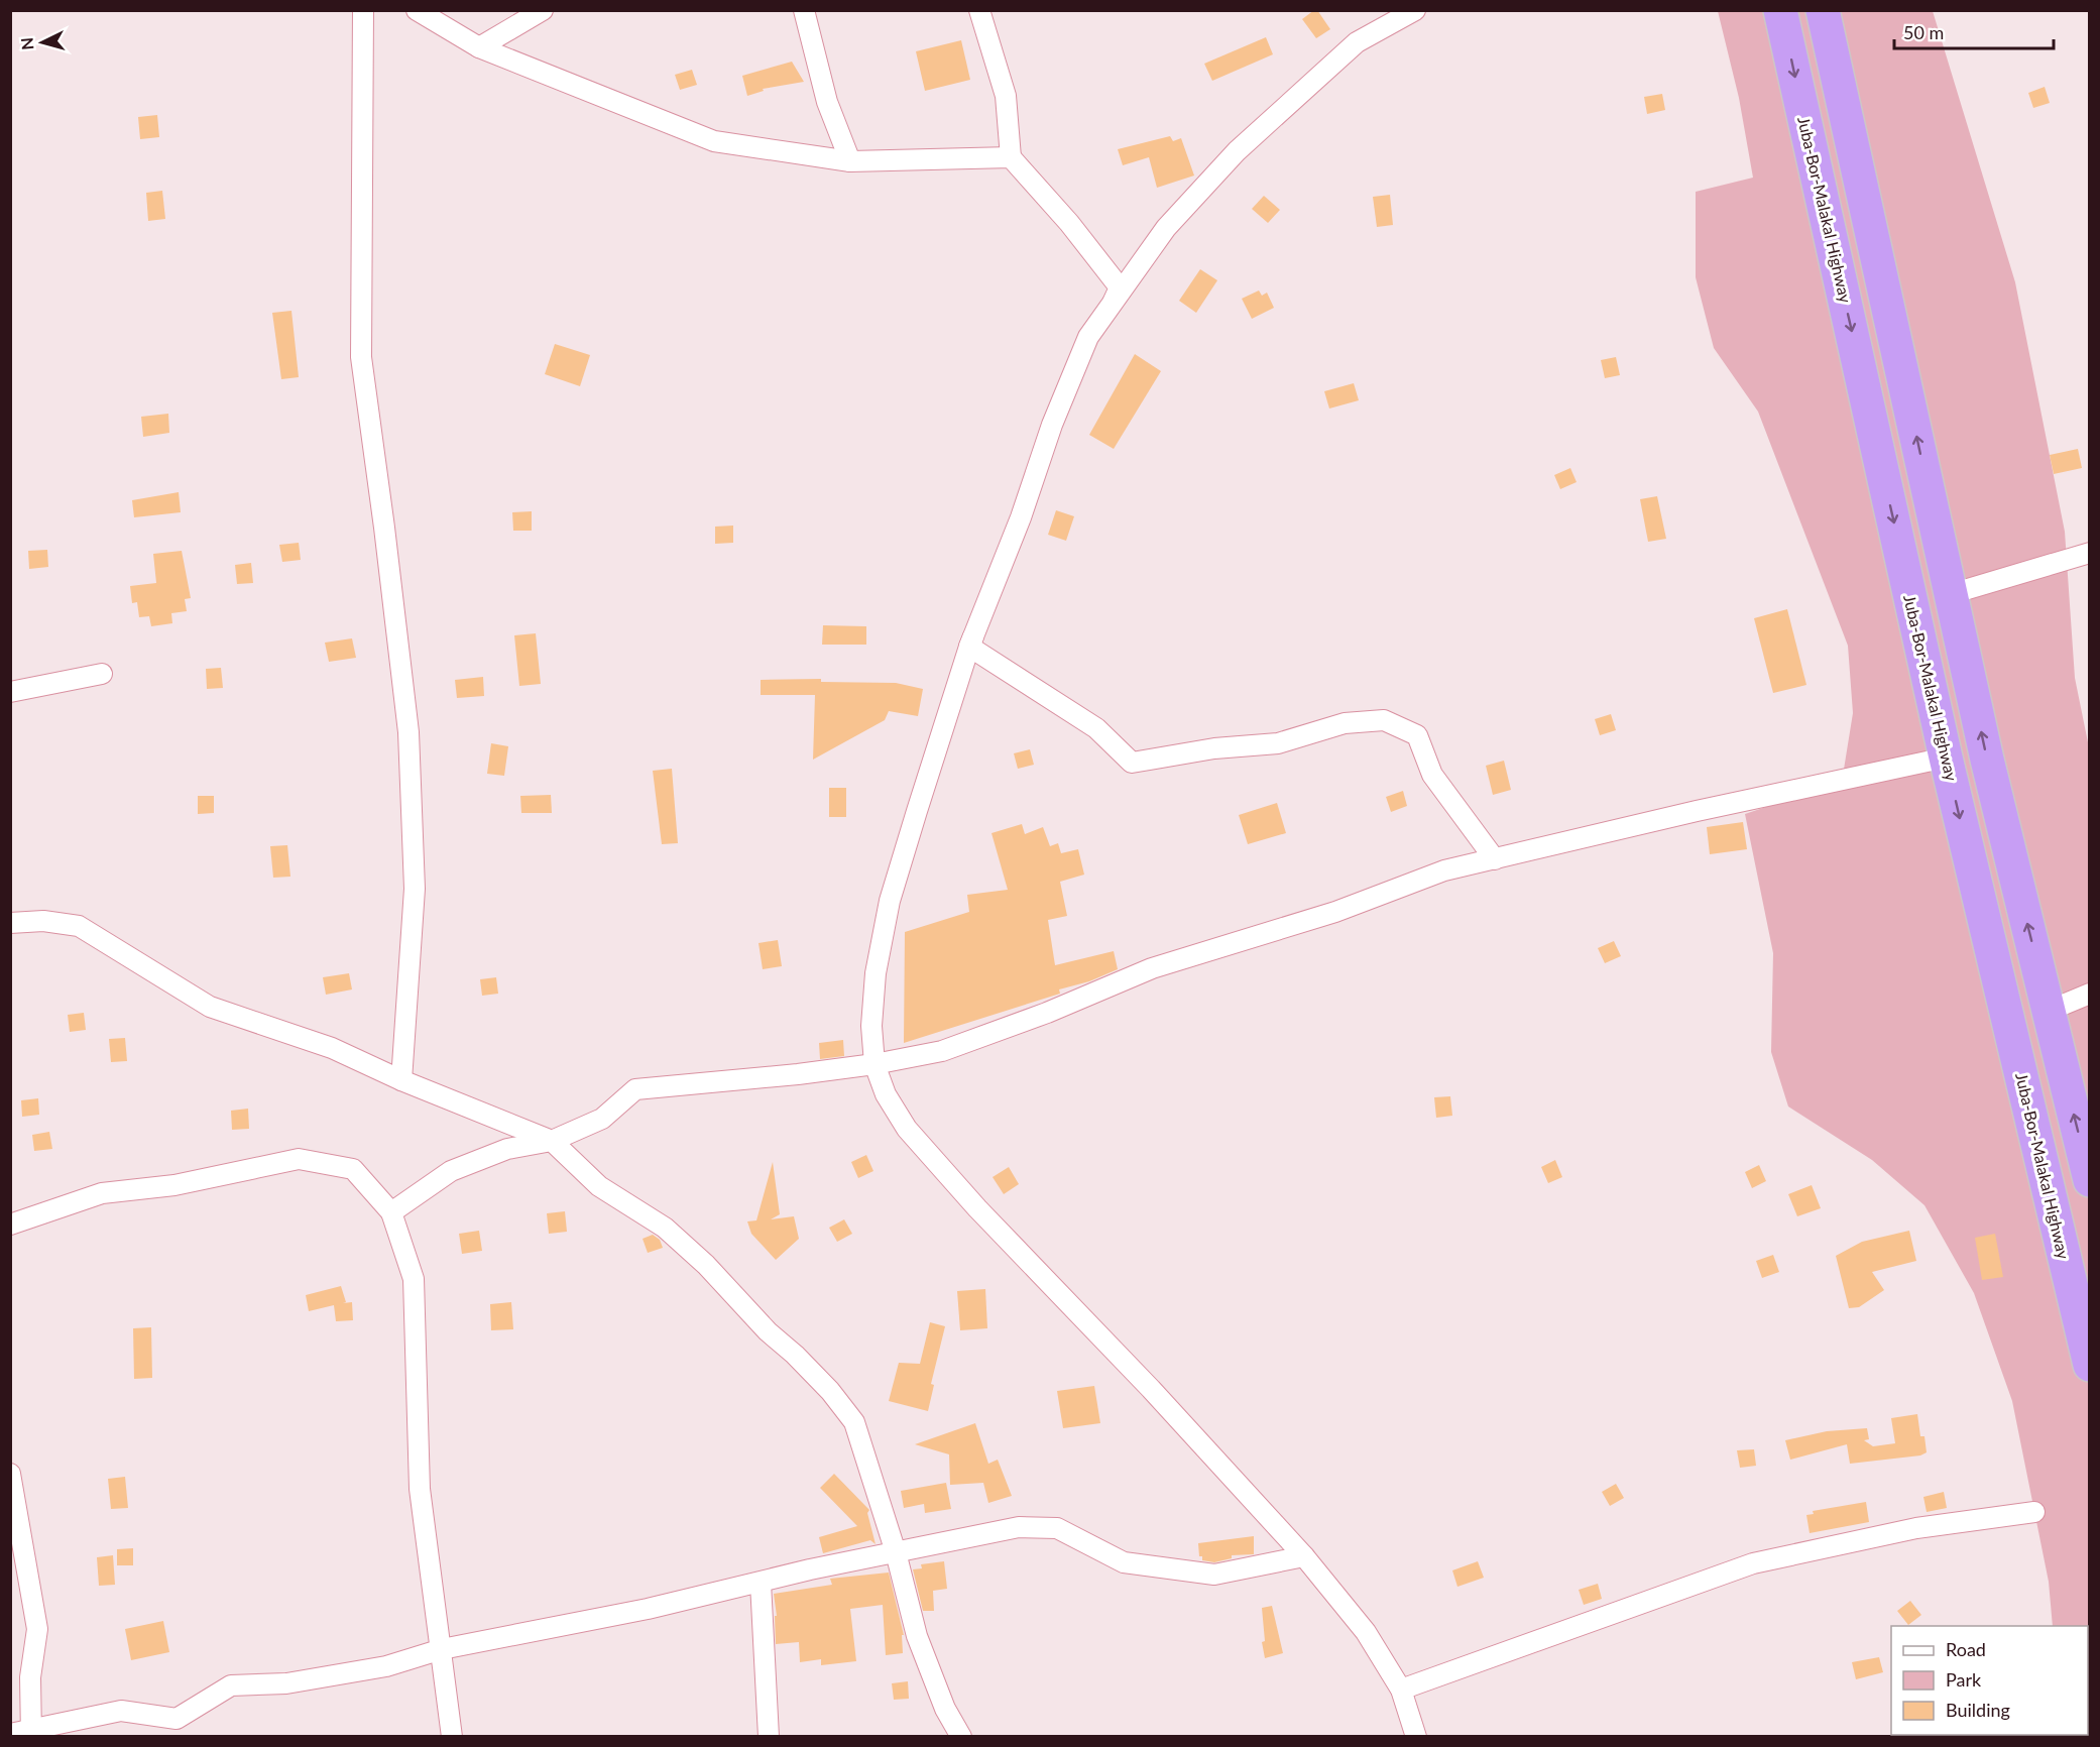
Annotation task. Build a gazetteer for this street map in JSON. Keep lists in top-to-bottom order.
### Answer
{
  "streets": {
    "highway": ["Juba-Bor-Malakal Highway"]
  },
  "legend": ["Road", "Park", "Building"],
  "scale_bar": "50 m",
  "north": "left"
}
